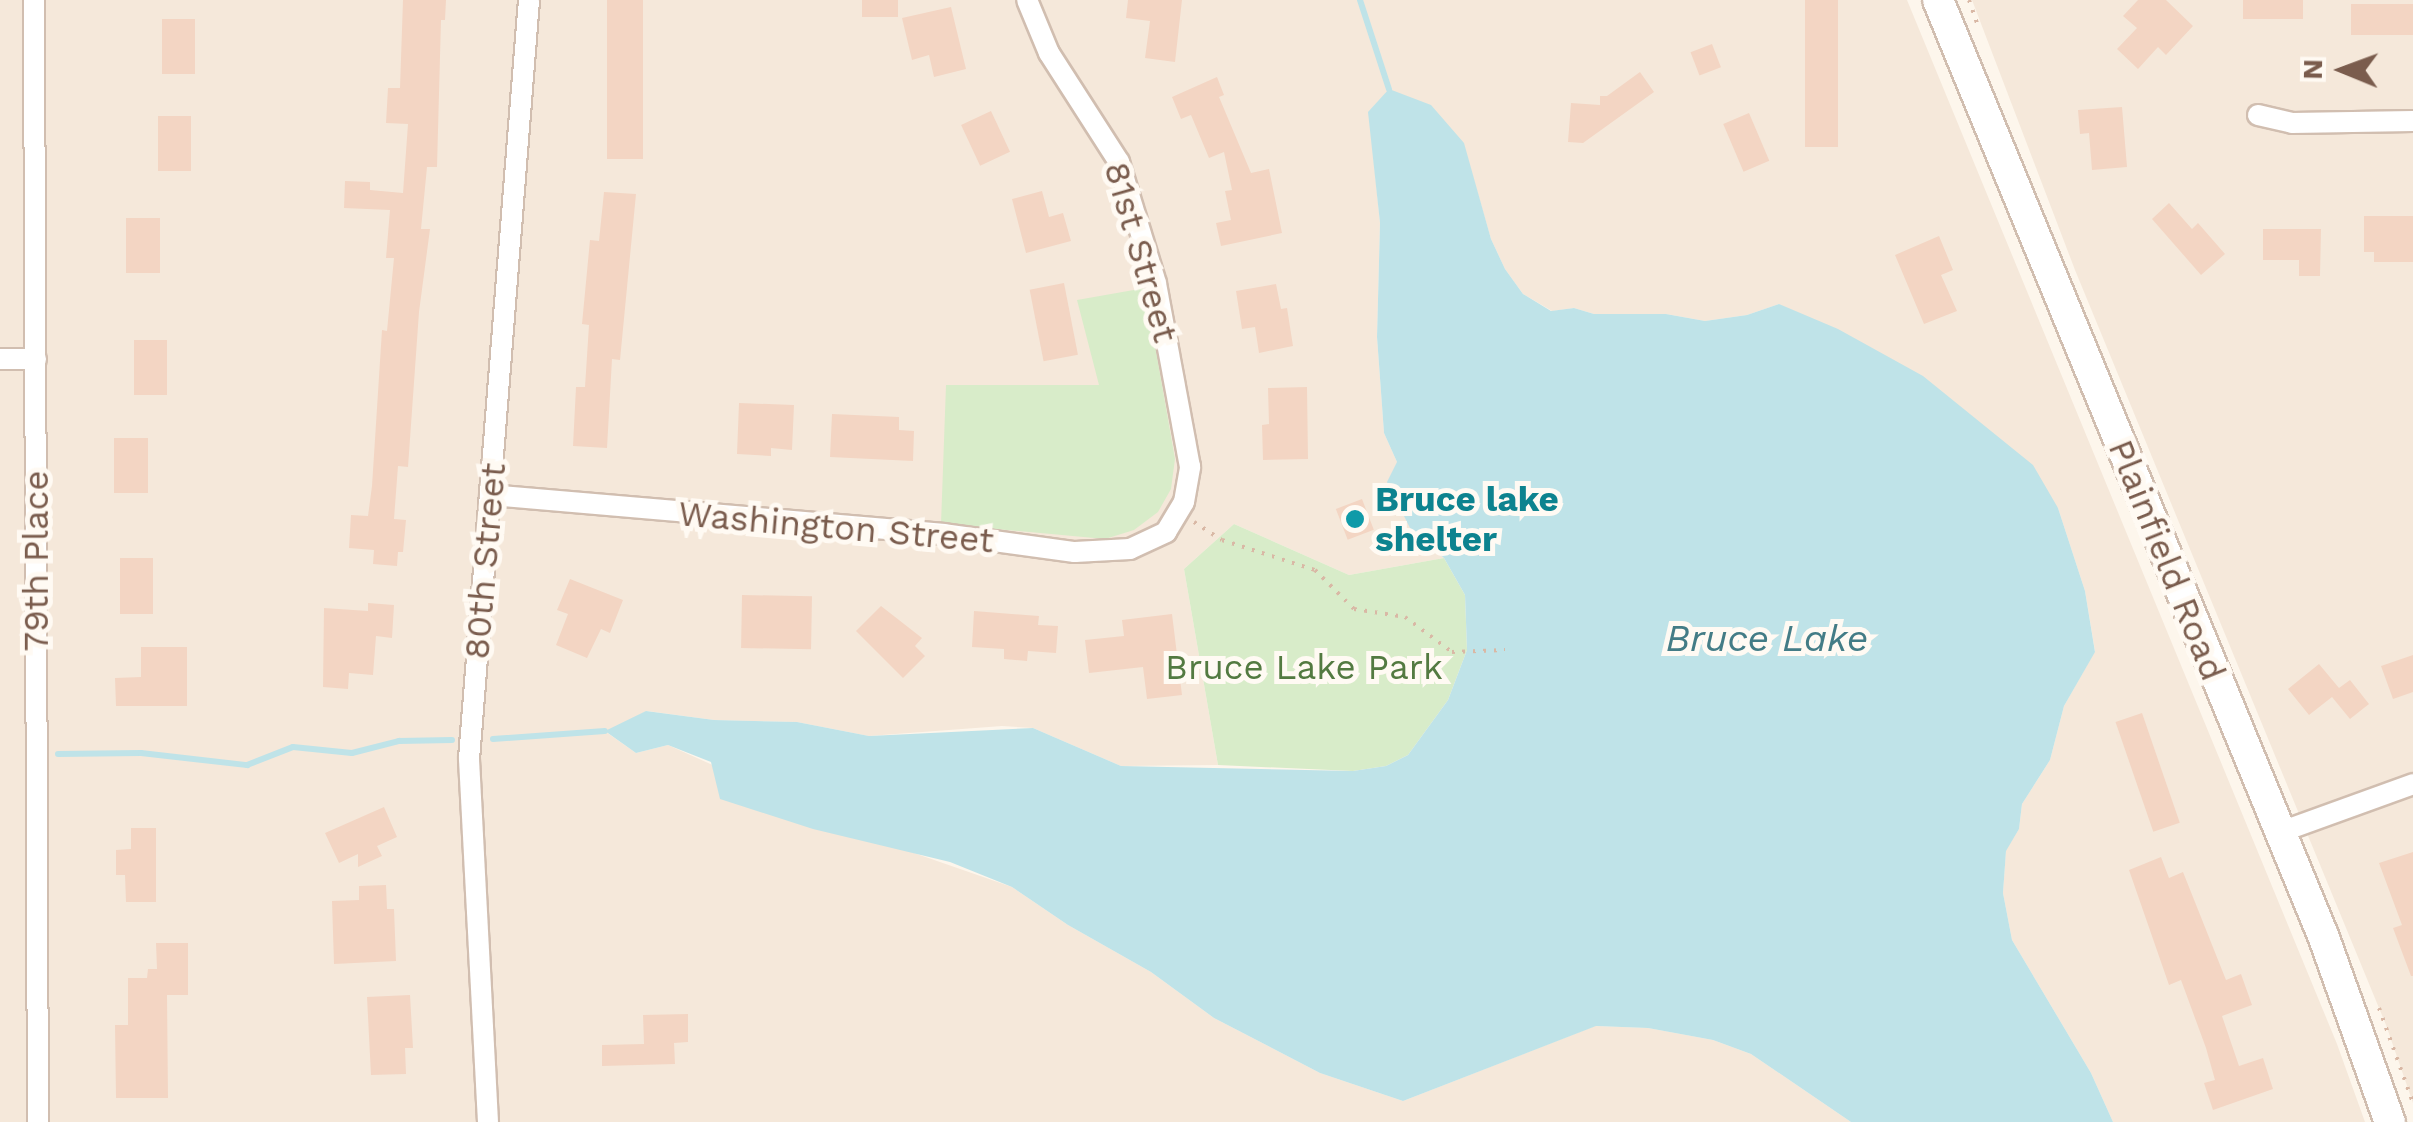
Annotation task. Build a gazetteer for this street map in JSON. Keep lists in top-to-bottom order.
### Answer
{
  "streets": {
    "main road": ["Plainfield Road"],
    "street": [
      "81st Street",
      "Washington Street",
      "79th Place",
      "80th Street"
    ]
  },
  "crossings": [
    ["81st Street", "Washington Street"],
    ["Washington Street", "80th Street"]
  ],
  "water": ["Bruce Lake"],
  "parks": ["Bruce Lake Park"],
  "places": ["Bruce lake shelter"],
  "north": "left"
}
